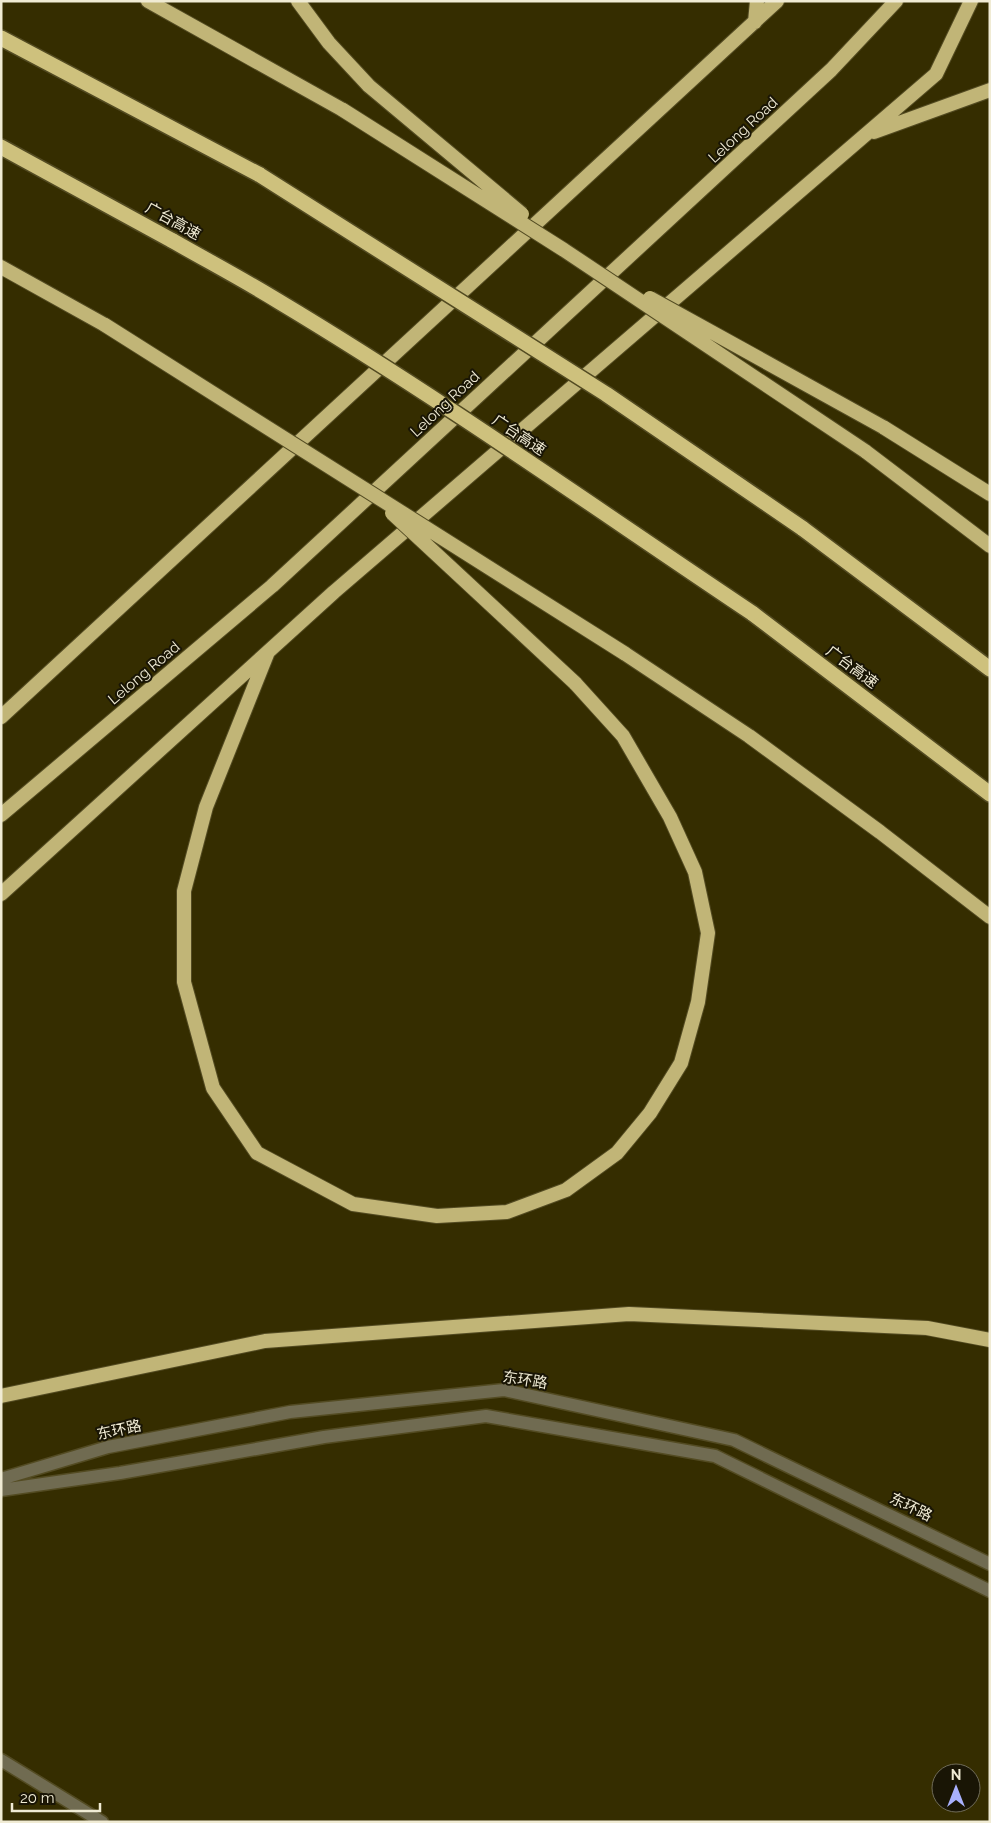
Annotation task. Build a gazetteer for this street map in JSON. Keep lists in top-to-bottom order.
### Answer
{
  "streets": {
    "highway": ["Lelong Road", "广台高速"],
    "lane": ["东环路"]
  },
  "scale_bar": "20 m",
  "north": "top"
}
